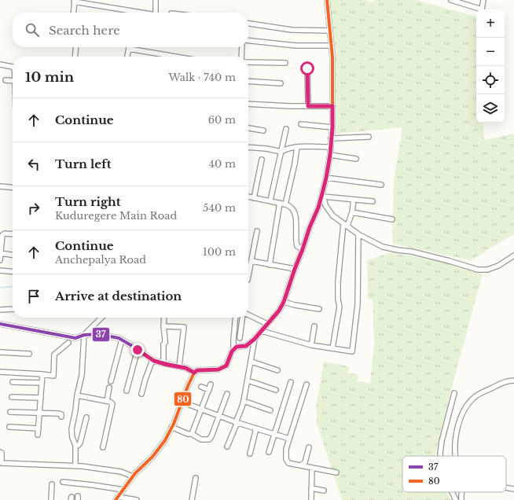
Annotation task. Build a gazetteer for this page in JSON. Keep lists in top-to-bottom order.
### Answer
{
  "lines": ["transit line 80", "transit line 37"],
  "legend": ["37", "80"],
  "page": {
    "map_buttons": ["+", "−"],
    "search": "Search here",
    "heading": ["10 min", "Walk · 740 m"],
    "list": [
      ["Continue", "60 m"],
      ["Turn left", "40 m"],
      ["Turn right", "Kuduregere Main Road", "540 m"],
      ["Continue", "Anchepalya Road", "100 m"],
      "Arrive at destination"
    ]
  }
}
